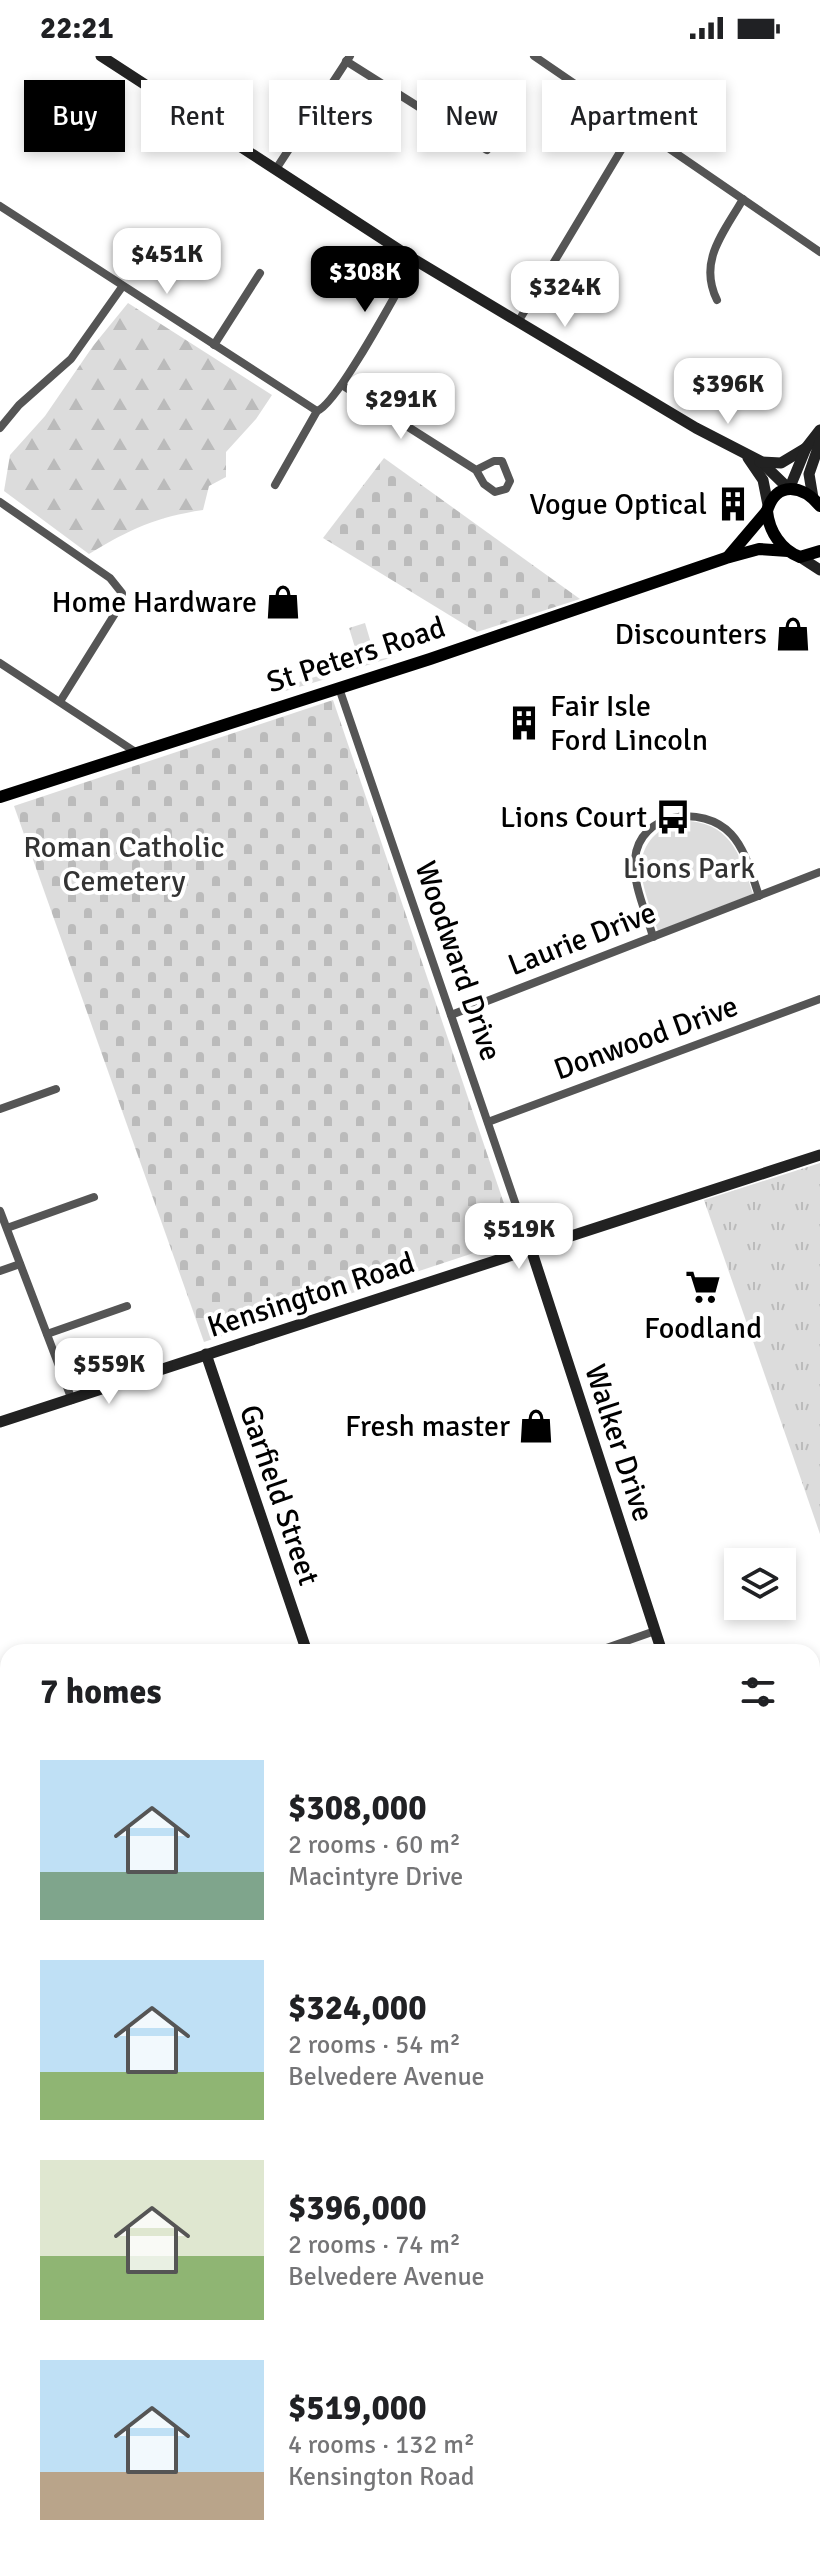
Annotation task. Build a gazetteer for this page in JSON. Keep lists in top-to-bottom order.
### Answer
{
  "streets": {
    "main road": ["St Peters Road"],
    "street": [
      "Laurie Drive",
      "Woodward Drive",
      "Donwood Drive",
      "Kensington Road",
      "Walker Drive",
      "Garfield Street"
    ]
  },
  "crossings": [
    ["St Peters Road", "Woodward Drive"],
    ["Laurie Drive", "Woodward Drive"],
    ["Woodward Drive", "Donwood Drive"],
    ["Woodward Drive", "Kensington Road"],
    ["Woodward Drive", "Walker Drive"],
    ["Kensington Road", "Walker Drive"],
    ["Kensington Road", "Garfield Street"]
  ],
  "parks": ["Roman Catholic Cemetery", "Lions Park"],
  "places": {
    "building": ["Vogue Optical", "Fair Isle Ford Lincoln"],
    "shop": ["Home Hardware", "Discounters", "Fresh master"],
    "bus stop": ["Lions Court"],
    "supermarket": ["Foodland"]
  },
  "page": {
    "status": "22:21",
    "chip": [
      "Buy",
      "Rent",
      "Filters",
      "New",
      "Apartment"
    ],
    "price": [
      "$451K",
      "$308K",
      "$324K",
      "$396K",
      "$291K",
      "$519K",
      "$559K"
    ],
    "heading": "7 homes",
    "list": [
      {
        "name": "$308,000",
        "note": "2 rooms · 60 m² · Macintyre Drive"
      },
      {
        "name": "$324,000",
        "note": "2 rooms · 54 m² · Belvedere Avenue"
      },
      {
        "name": "$396,000",
        "note": "2 rooms · 74 m² · Belvedere Avenue"
      },
      {
        "name": "$519,000",
        "note": "4 rooms · 132 m² · Kensington Road"
      }
    ]
  }
}
